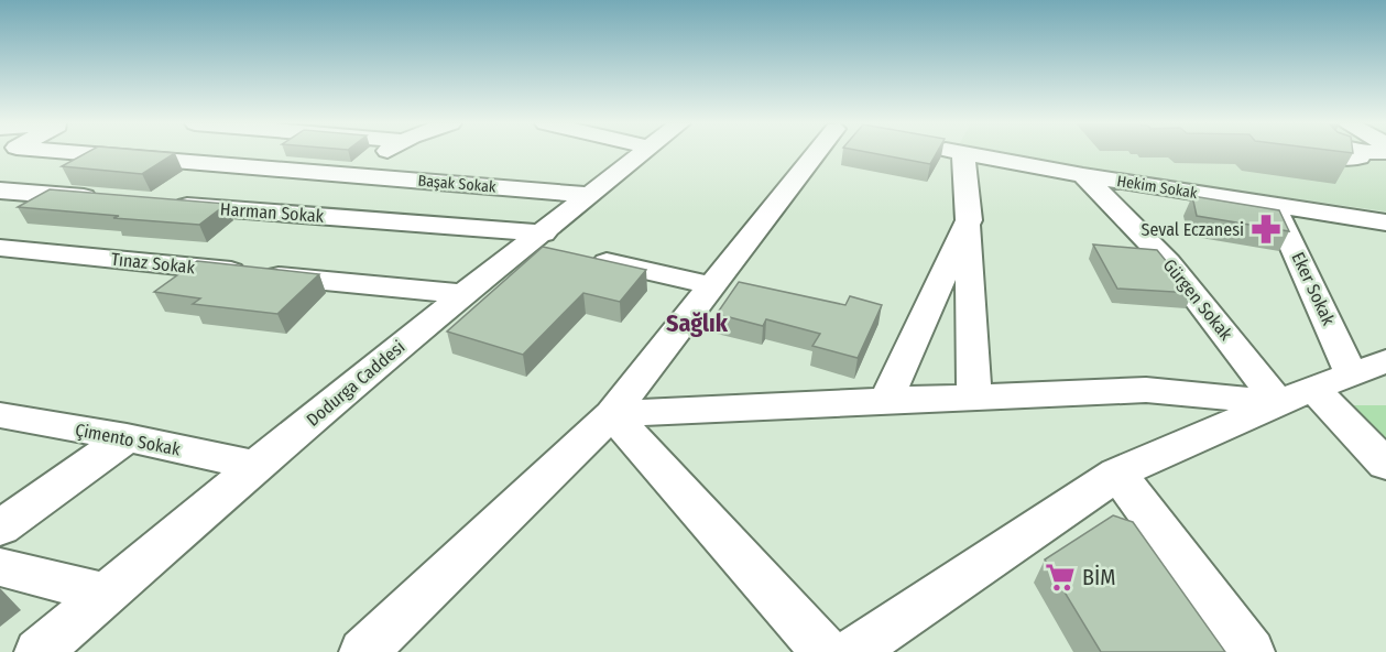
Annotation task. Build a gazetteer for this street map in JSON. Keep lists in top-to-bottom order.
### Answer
{
  "streets": {
    "street": [
      "Başak Sokak",
      "Hekim Sokak",
      "Harman Sokak",
      "Tınaz Sokak",
      "Eker Sokak",
      "Gürgen Sokak",
      "Dodurga Caddesi",
      "Çimento Sokak"
    ]
  },
  "crossings": [
    ["Başak Sokak", "Dodurga Caddesi"],
    ["Hekim Sokak", "Eker Sokak"],
    ["Hekim Sokak", "Gürgen Sokak"],
    ["Harman Sokak", "Dodurga Caddesi"],
    ["Tınaz Sokak", "Dodurga Caddesi"],
    ["Dodurga Caddesi", "Çimento Sokak"]
  ],
  "districts": ["Sağlık"],
  "places": {
    "pharmacy": ["Seval Eczanesi"],
    "supermarket": ["BİM"]
  }
}
